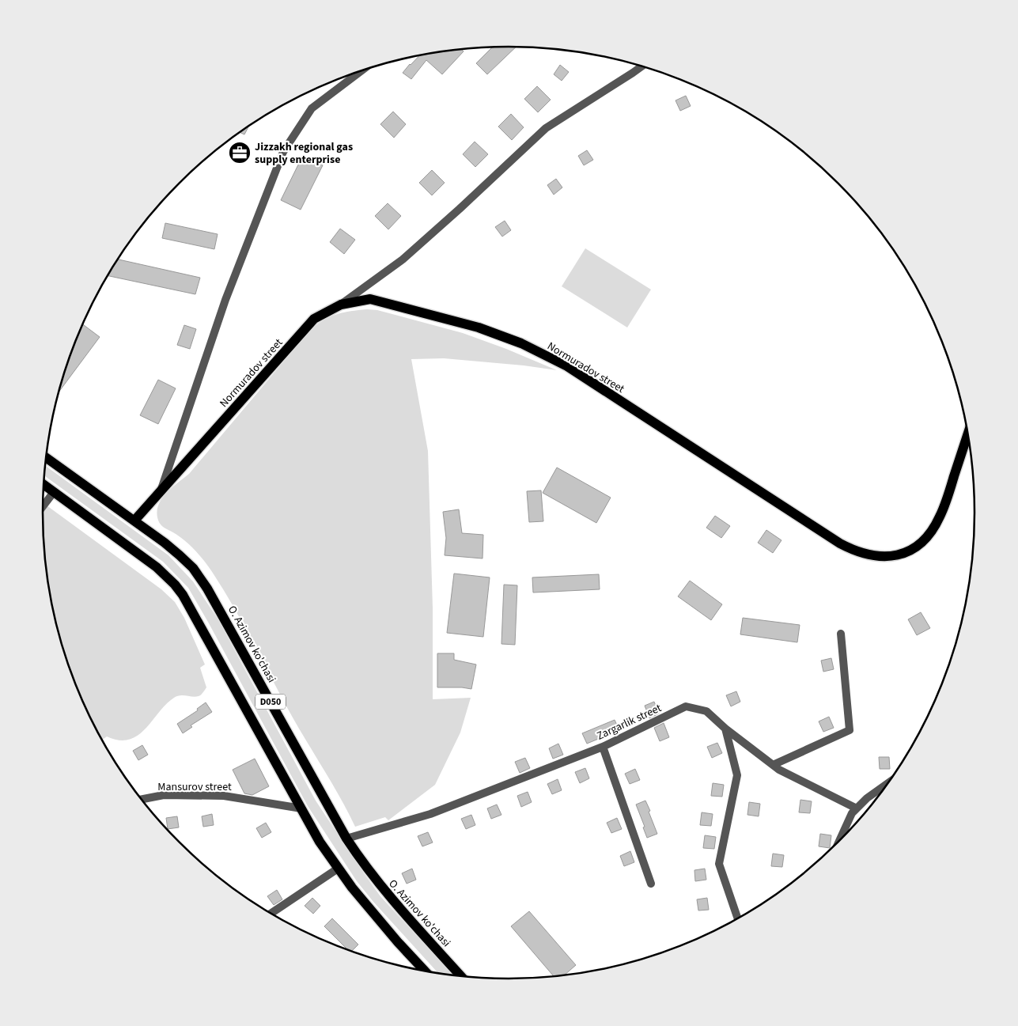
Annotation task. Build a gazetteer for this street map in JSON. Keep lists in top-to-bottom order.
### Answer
{
  "streets": {
    "main road": ["Normuradov street", "O. Azimov ko'chasi", "D050"],
    "street": ["Zargarlik street", "Mansurov street"]
  },
  "crossings": [
    ["Normuradov street", "O. Azimov ko'chasi"],
    ["O. Azimov ko'chasi", "Zargarlik street"],
    ["D050", "Mansurov street"]
  ],
  "places": {
    "office": ["Jizzakh regional gas supply enterprise"]
  }
}
